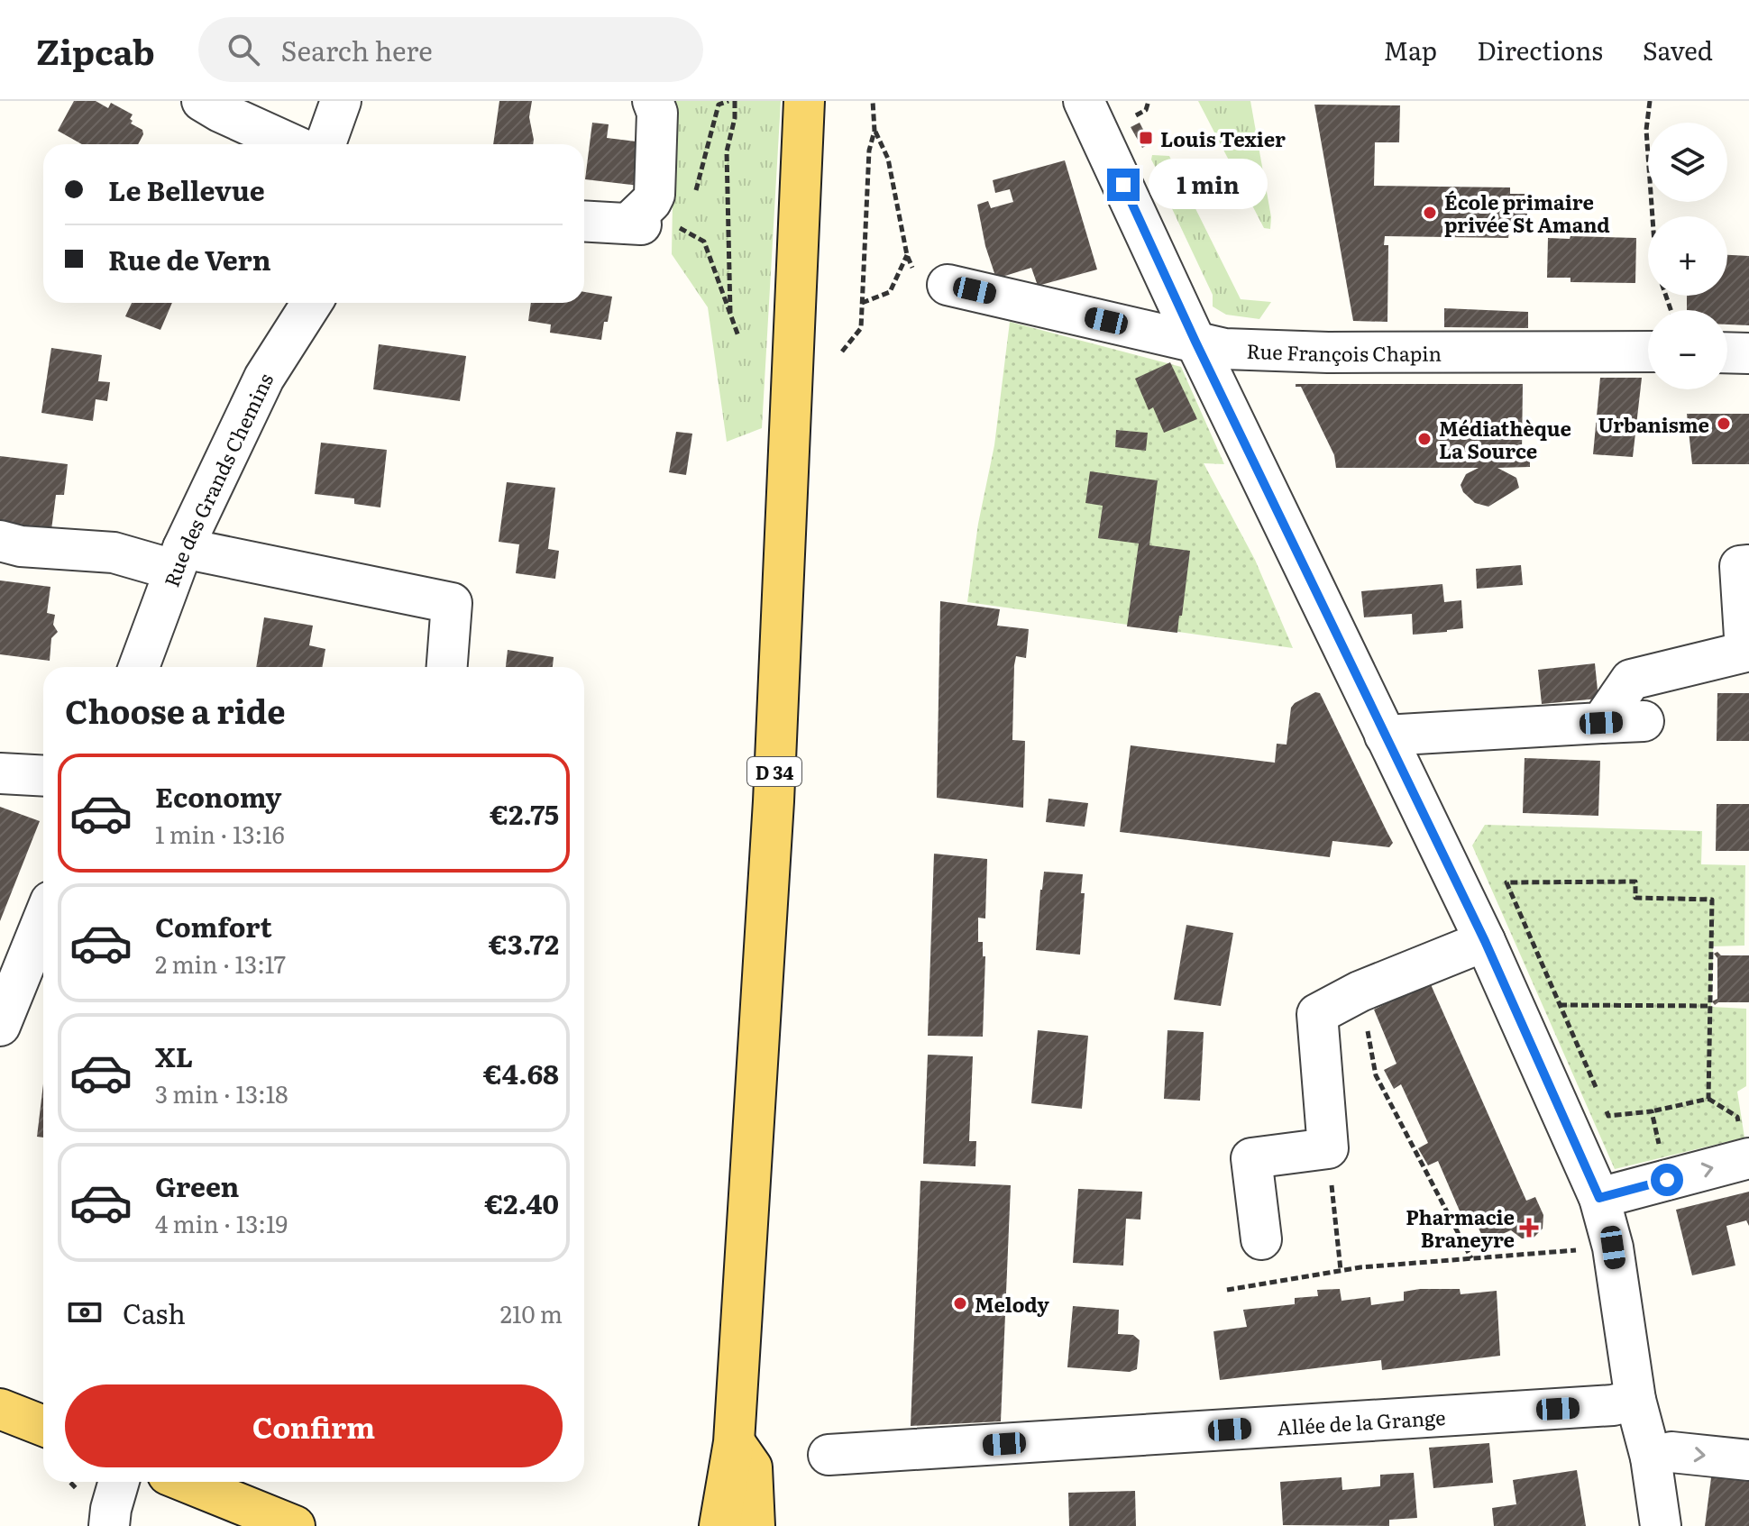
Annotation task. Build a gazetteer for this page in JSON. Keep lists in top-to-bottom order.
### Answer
{
  "streets": {
    "main road": ["D 34"],
    "street": ["Rue François Chapin", "Rue des Grands Chemins", "Allée de la Grange"]
  },
  "places": {
    "transit": ["Louis Texier"],
    "other": [
      "École primaire privée St Amand",
      "Urbanisme",
      "Médiathèque La Source",
      "Melody"
    ],
    "health": ["Pharmacie Braneyre"]
  },
  "page": {
    "header": "Zipcab",
    "search": "Search here",
    "nav": ["Map", "Directions", "Saved"],
    "map_buttons": ["+", "−"],
    "banner": ["Le Bellevue", "Rue de Vern"],
    "bubble": "1 min",
    "heading": "Choose a ride",
    "list": [
      {
        "name": "Economy",
        "note": "1 min · 13:16",
        "value": "€2.75"
      },
      {
        "name": "Comfort",
        "note": "2 min · 13:17",
        "value": "€3.72"
      },
      {
        "name": "XL",
        "note": "3 min · 13:18",
        "value": "€4.68"
      },
      {
        "name": "Green",
        "note": "4 min · 13:19",
        "value": "€2.40"
      }
    ],
    "pay": ["Cash", "210 m"],
    "buttons": "Confirm"
  }
}
